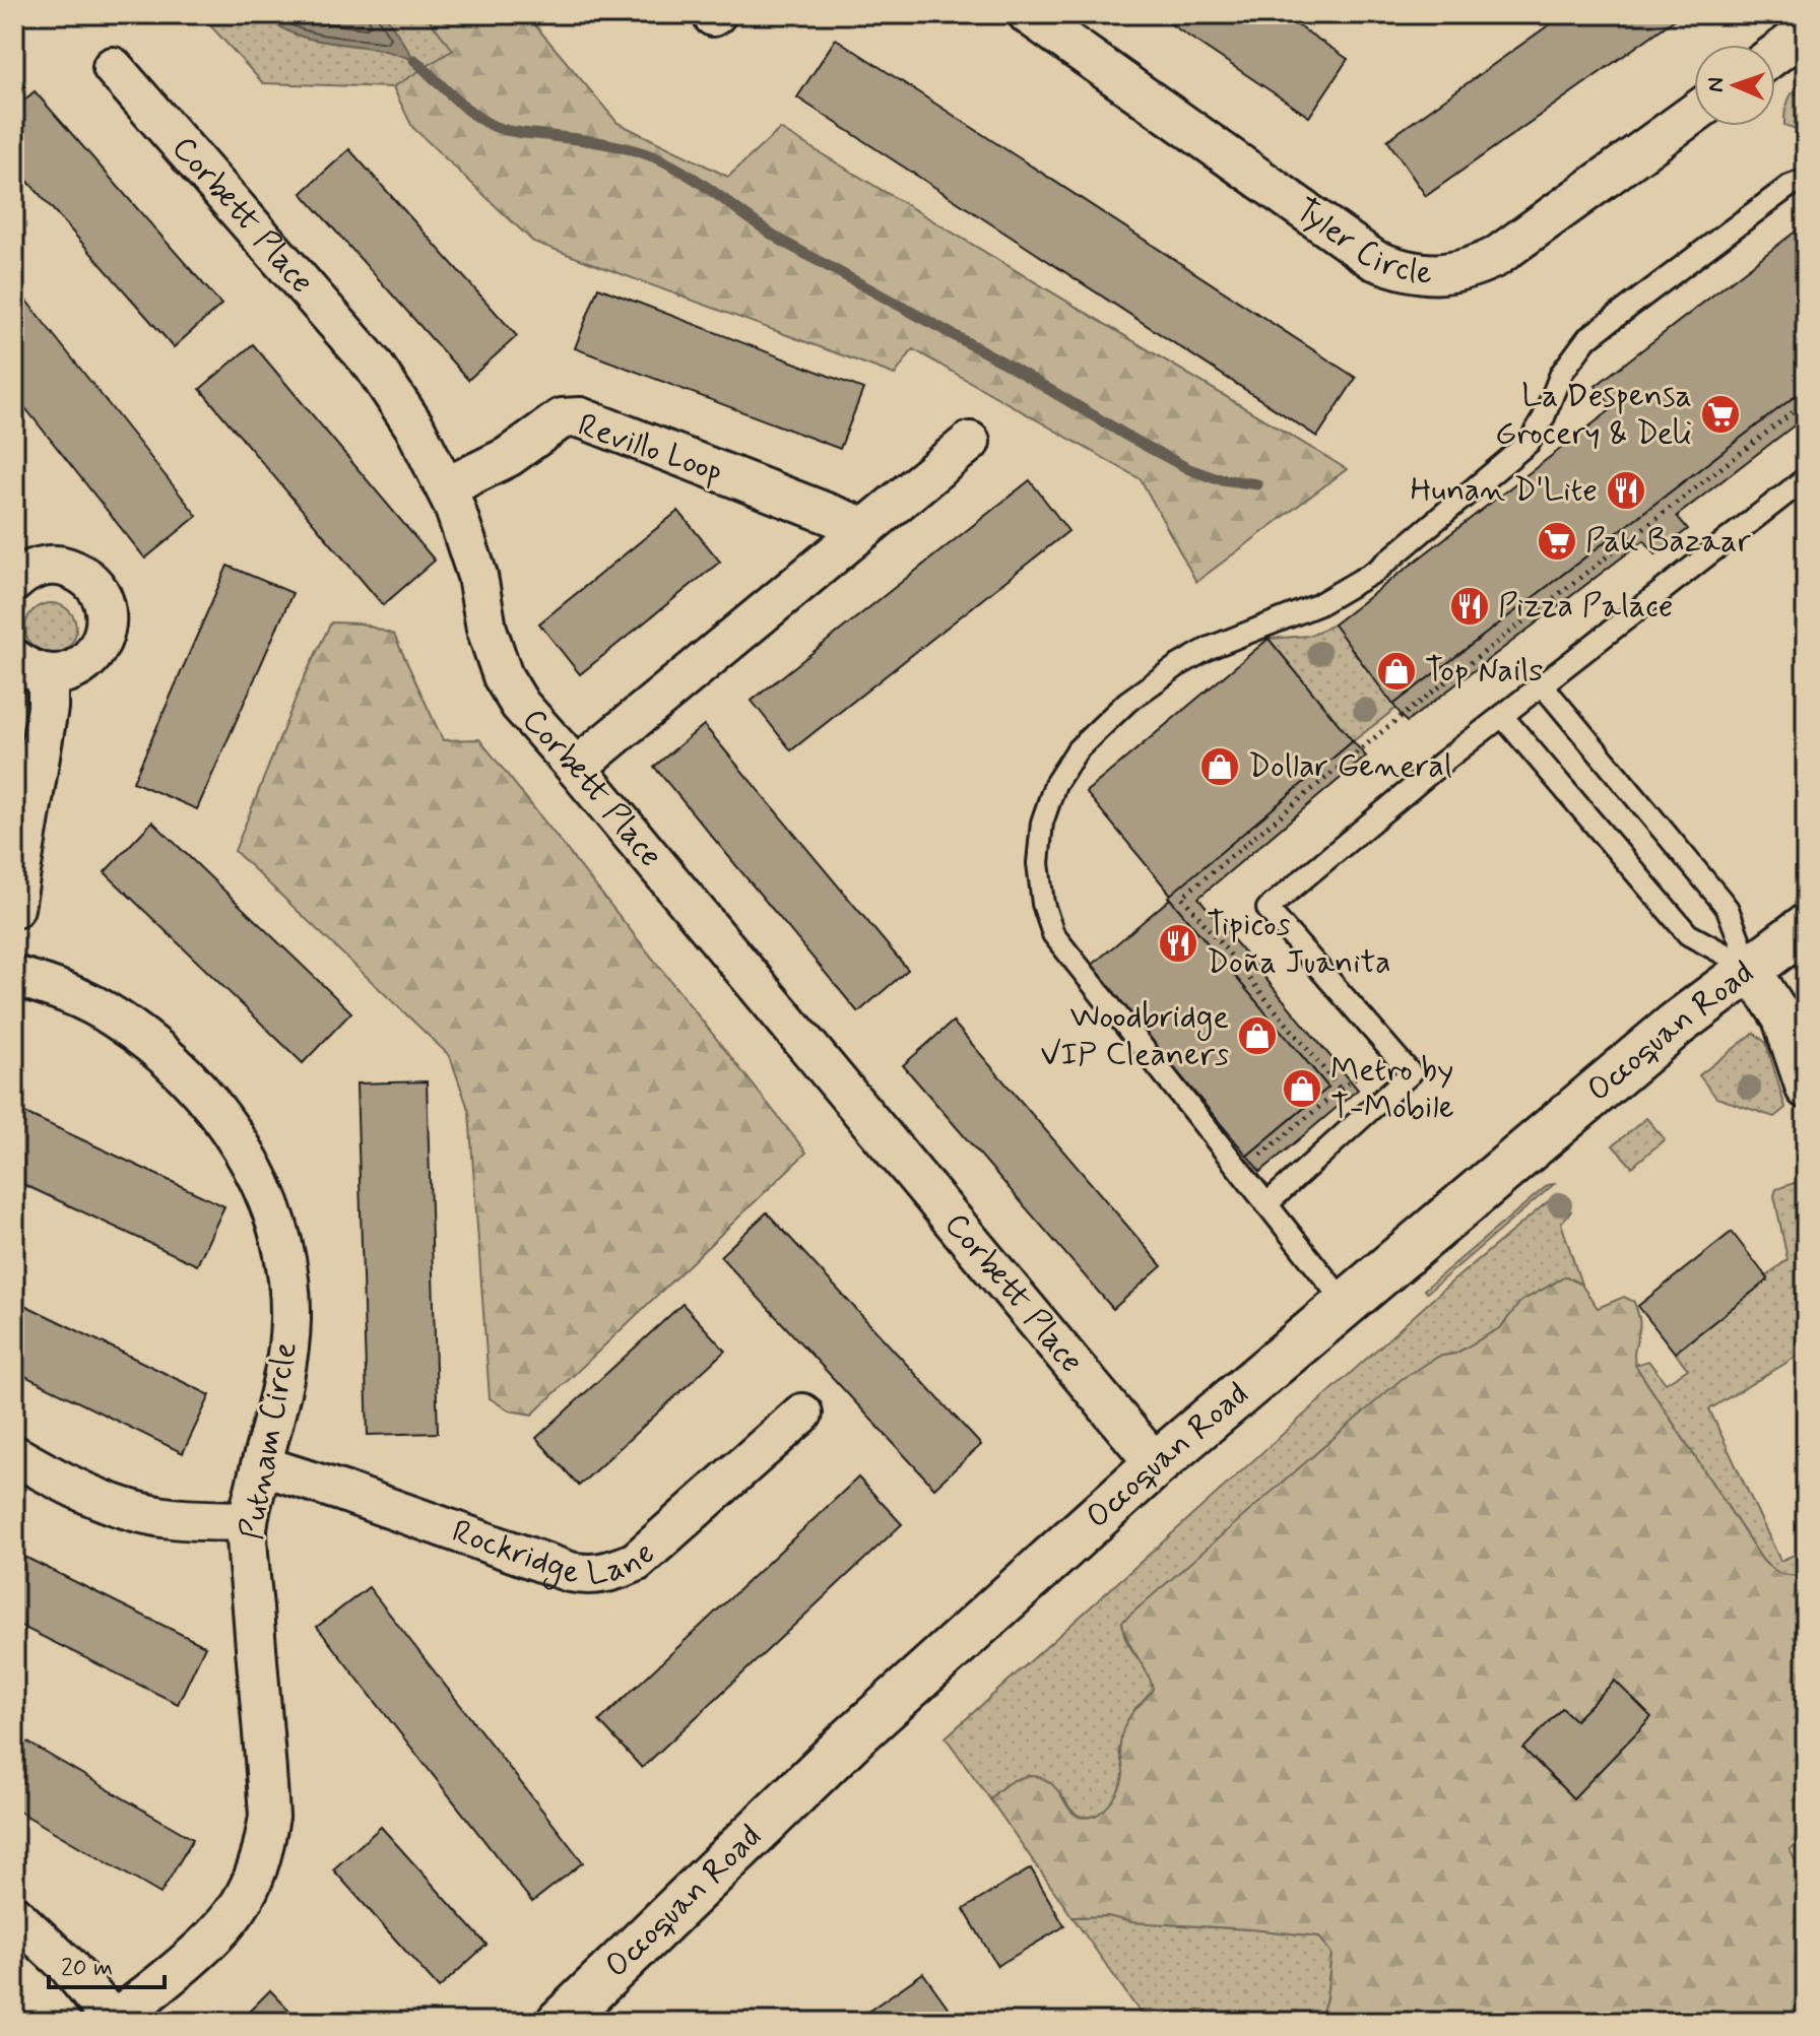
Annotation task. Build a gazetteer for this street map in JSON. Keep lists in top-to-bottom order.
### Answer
{
  "streets": {
    "main road": ["Occoquan Road"],
    "street": [
      "Corbett Place",
      "Tyler Circle",
      "Revillo Loop",
      "Putnam Circle",
      "Rockridge Lane"
    ]
  },
  "crossings": [
    ["Corbett Place", "Revillo Loop"],
    ["Corbett Place", "Occoquan Road"],
    ["Putnam Circle", "Rockridge Lane"]
  ],
  "places": {
    "supermarket": ["La Despensa Grocery & Deli", "Pak Bazaar"],
    "restaurant": ["Hunan D'Lite", "Pizza Palace", "Tipicos Doña Juanita"],
    "shop": [
      "Top Nails",
      "Dollar General",
      "Woodbridge VIP Cleaners",
      "Metro by T-Mobile"
    ]
  },
  "scale_bar": "20 m",
  "north": "left"
}
